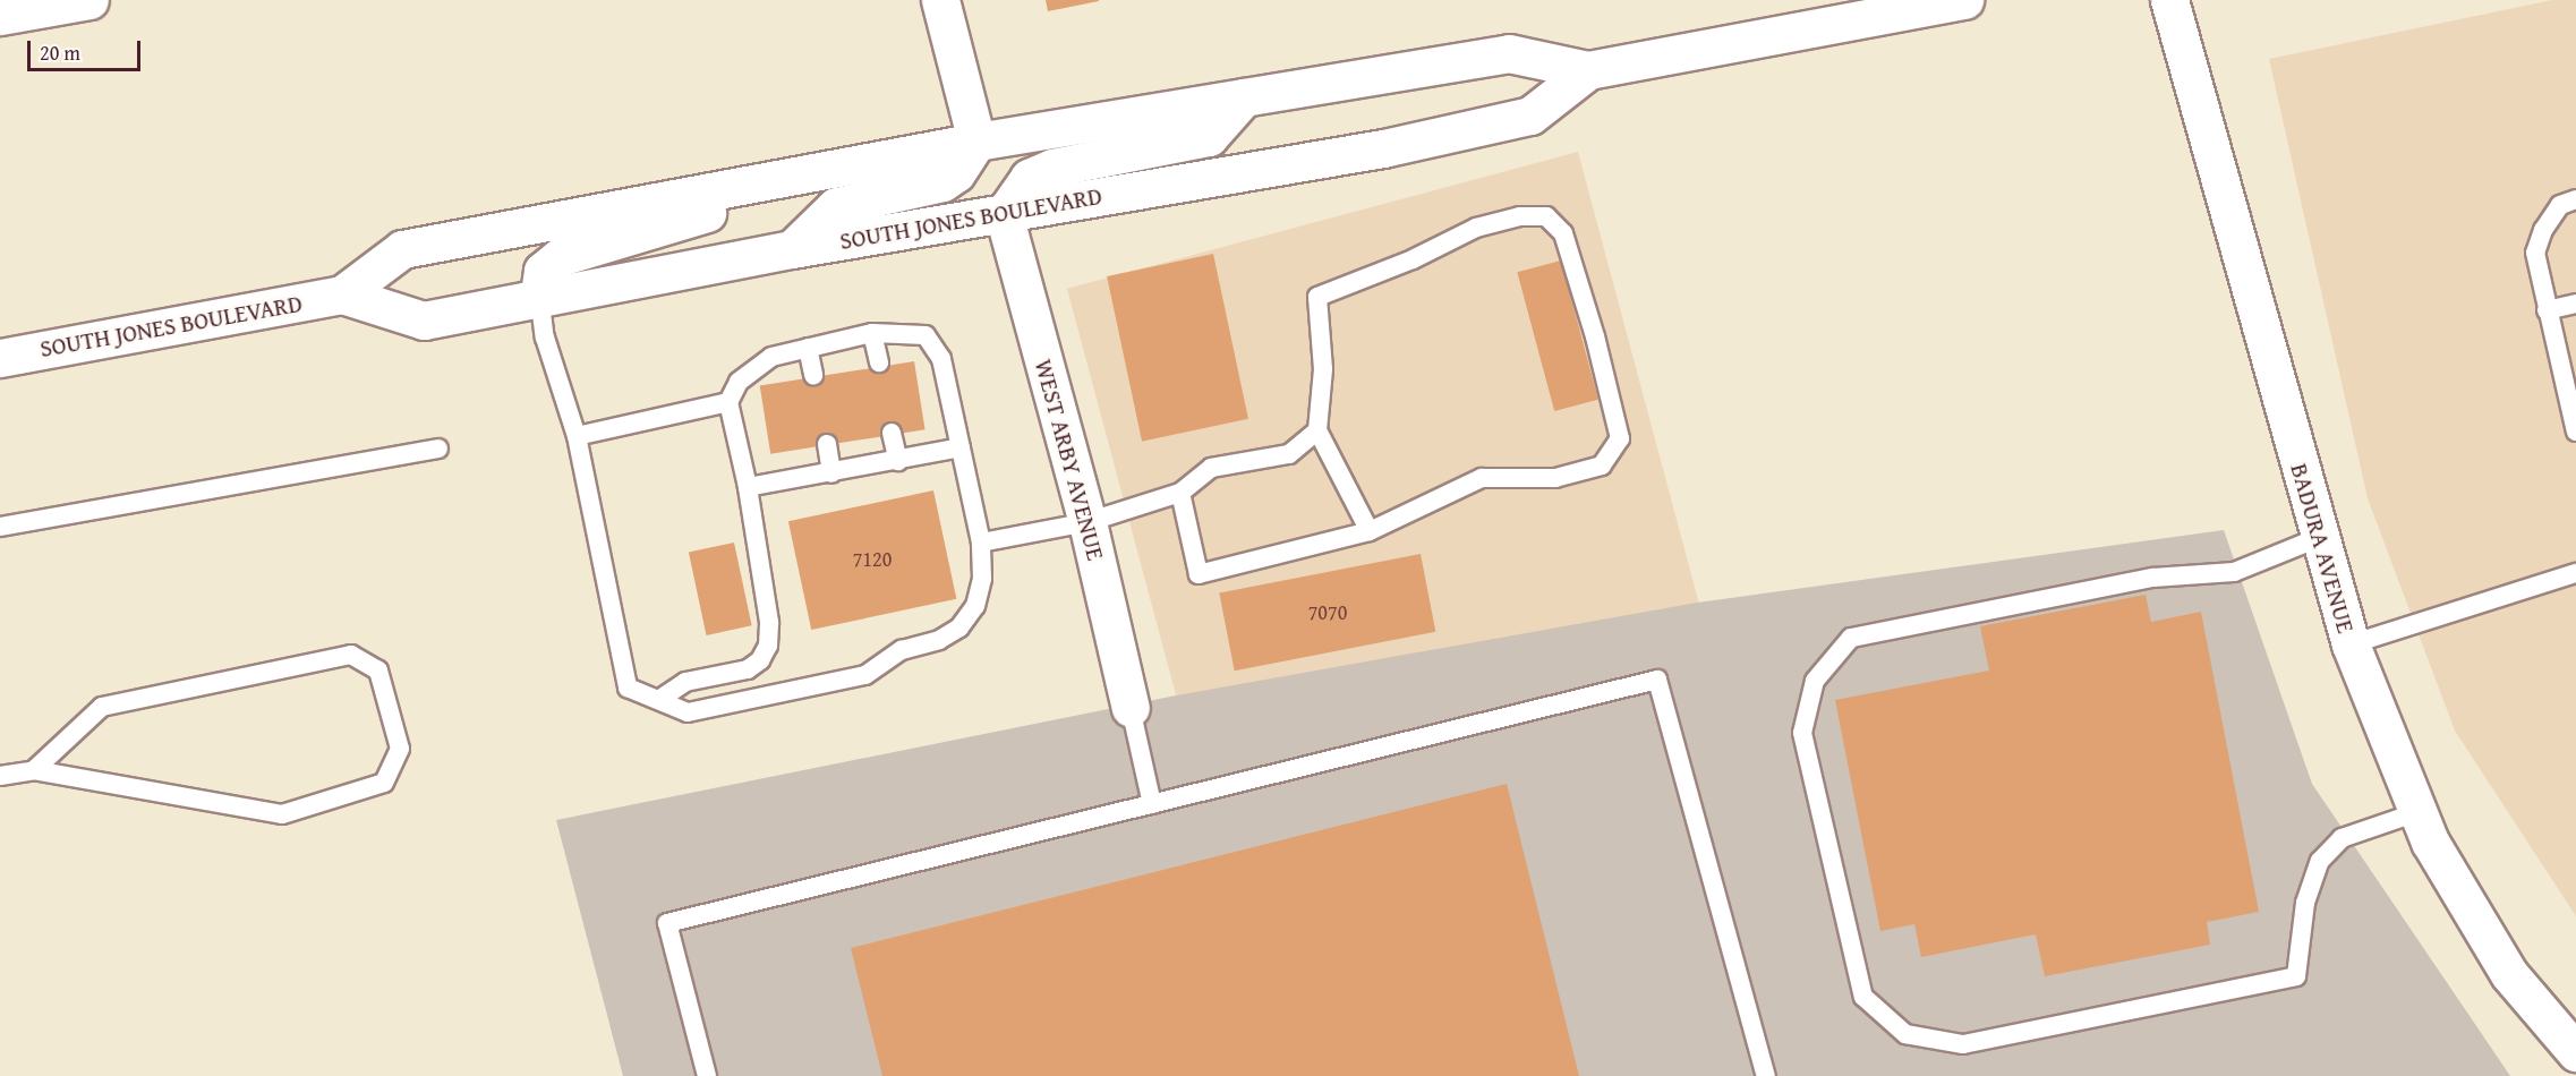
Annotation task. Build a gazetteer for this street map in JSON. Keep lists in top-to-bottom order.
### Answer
{
  "streets": {
    "main road": ["SOUTH JONES BOULEVARD", "WEST ARBY AVENUE", "BADURA AVENUE"]
  },
  "crossings": [
    ["SOUTH JONES BOULEVARD", "WEST ARBY AVENUE"]
  ],
  "house_numbers": ["7120", "7070"],
  "scale_bar": "20 m"
}
